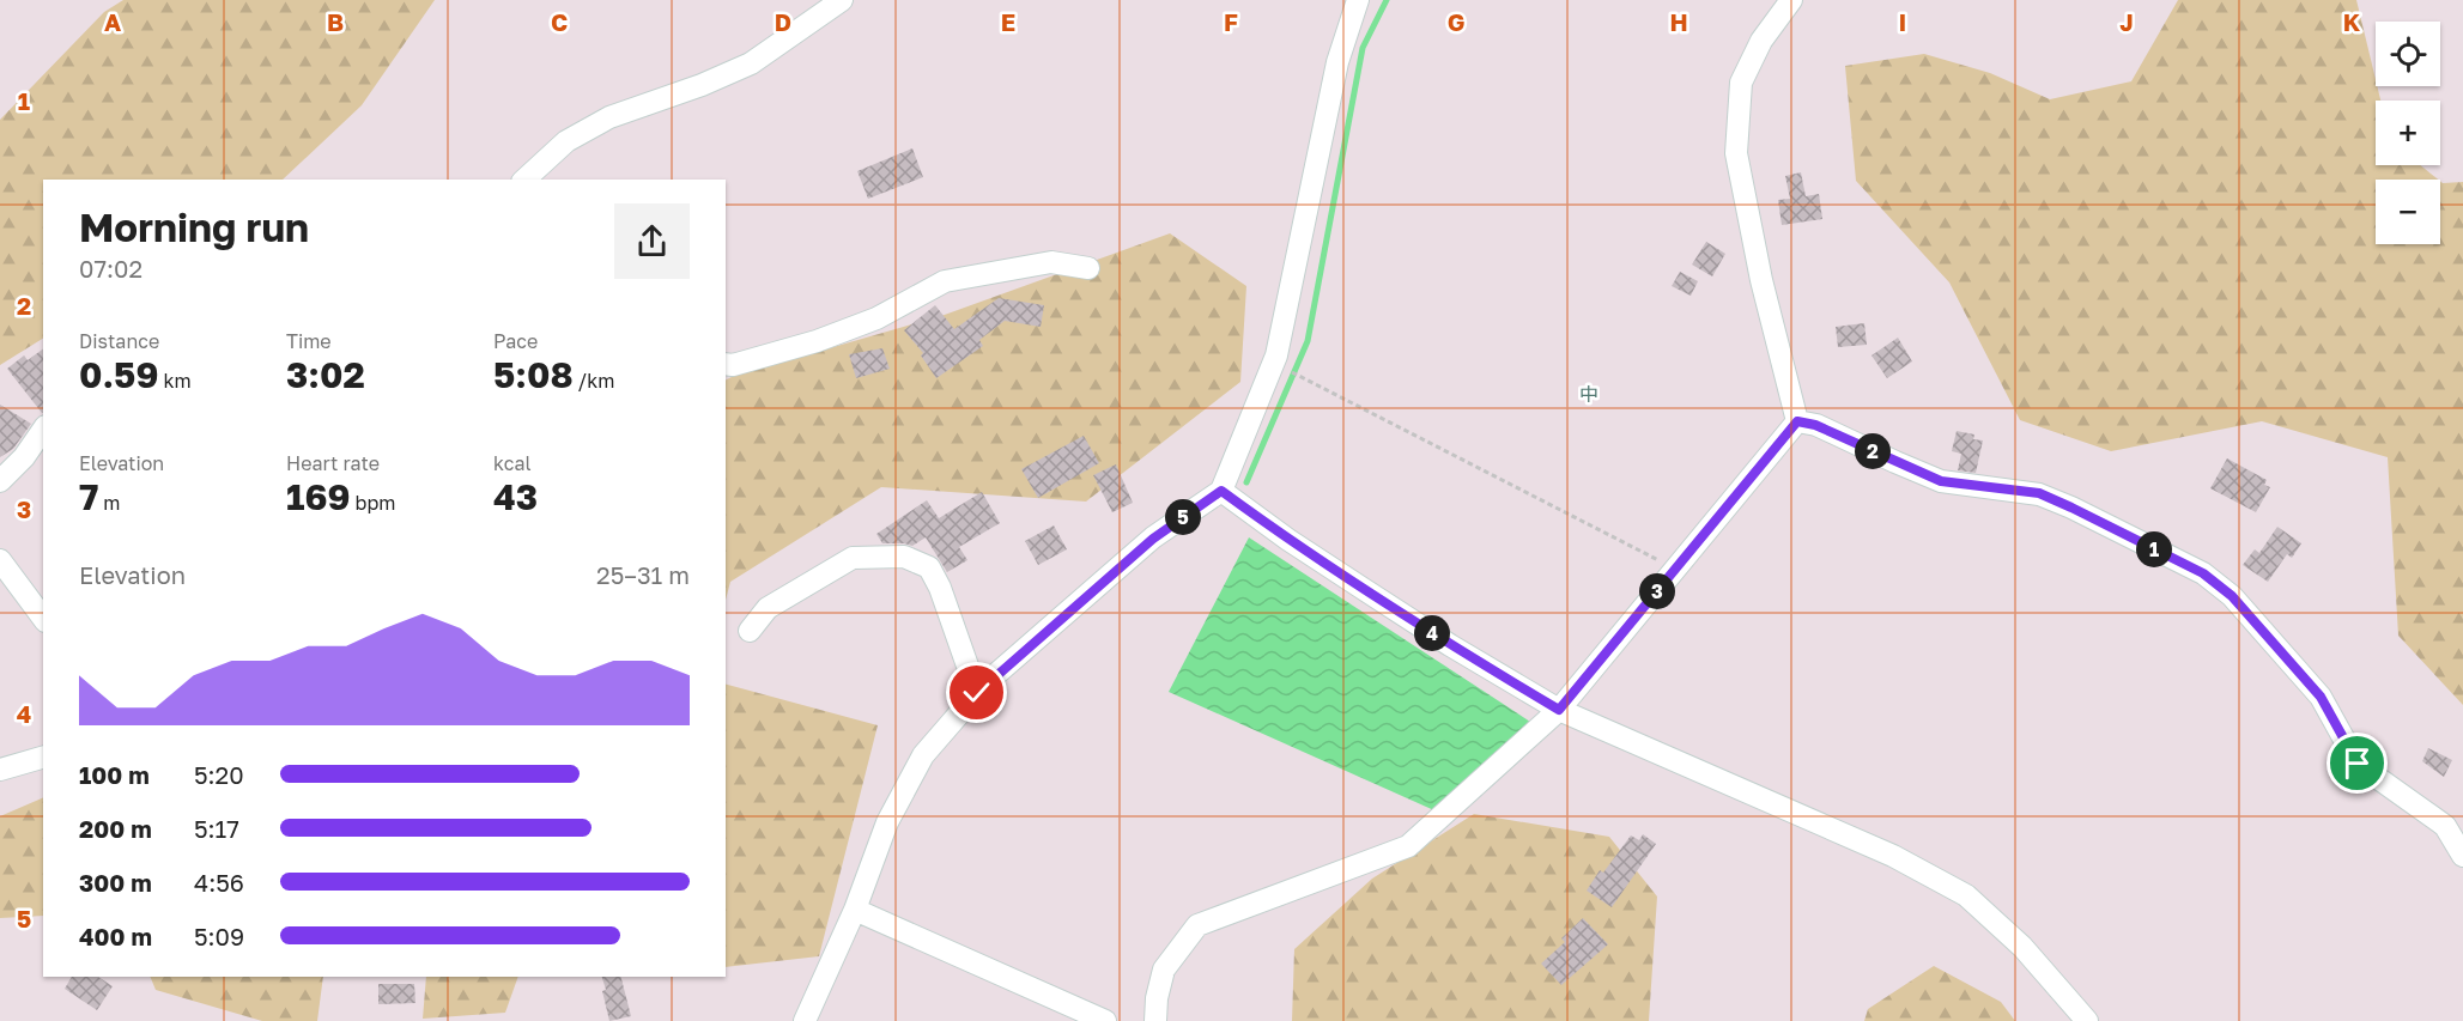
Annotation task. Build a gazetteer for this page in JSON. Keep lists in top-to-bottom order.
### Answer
{
  "districts": ["中"],
  "page": {
    "map_buttons": ["+", "−"],
    "heading": ["Morning run", "07:02"],
    "stats": [
      ["Distance", "0.59 km"],
      ["Time", "3:02"],
      ["Pace", "5:08 /km"],
      ["Elevation", "7 m"],
      ["Heart rate", "169 bpm"],
      ["kcal", "43"]
    ],
    "pins": [
      "2",
      "5",
      "1",
      "3",
      "4"
    ],
    "chart": ["Elevation", "25–31 m"],
    "list": [
      {
        "name": "100 m",
        "note": "5:20"
      },
      {
        "name": "200 m",
        "note": "5:17"
      },
      {
        "name": "300 m",
        "note": "4:56"
      },
      {
        "name": "400 m",
        "note": "5:09"
      }
    ]
  },
  "grid": {
    "columns": [
      "A",
      "B",
      "C",
      "D",
      "E",
      "F",
      "G",
      "H",
      "I",
      "J",
      "K"
    ],
    "rows": [
      "1",
      "2",
      "3",
      "4",
      "5"
    ]
  }
}
